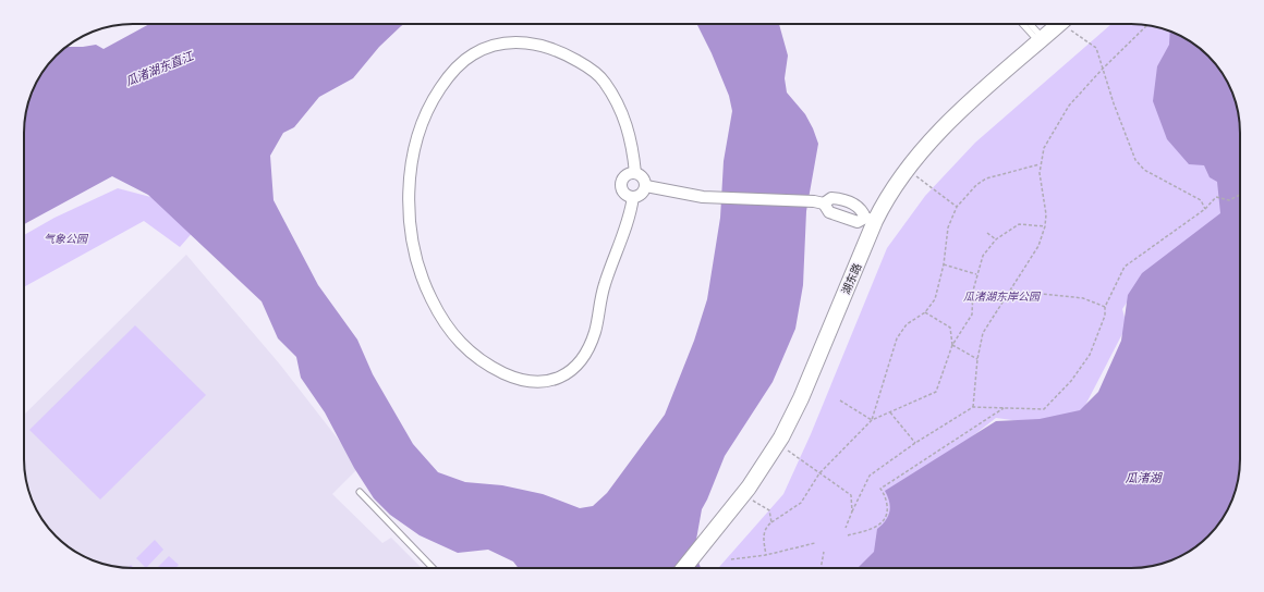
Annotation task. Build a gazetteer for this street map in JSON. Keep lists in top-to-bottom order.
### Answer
{
  "streets": {
    "street": ["湖东路"]
  },
  "water": ["瓜渚湖东直江", "瓜渚湖"],
  "parks": ["气象公园", "瓜渚湖东岸公园"]
}
